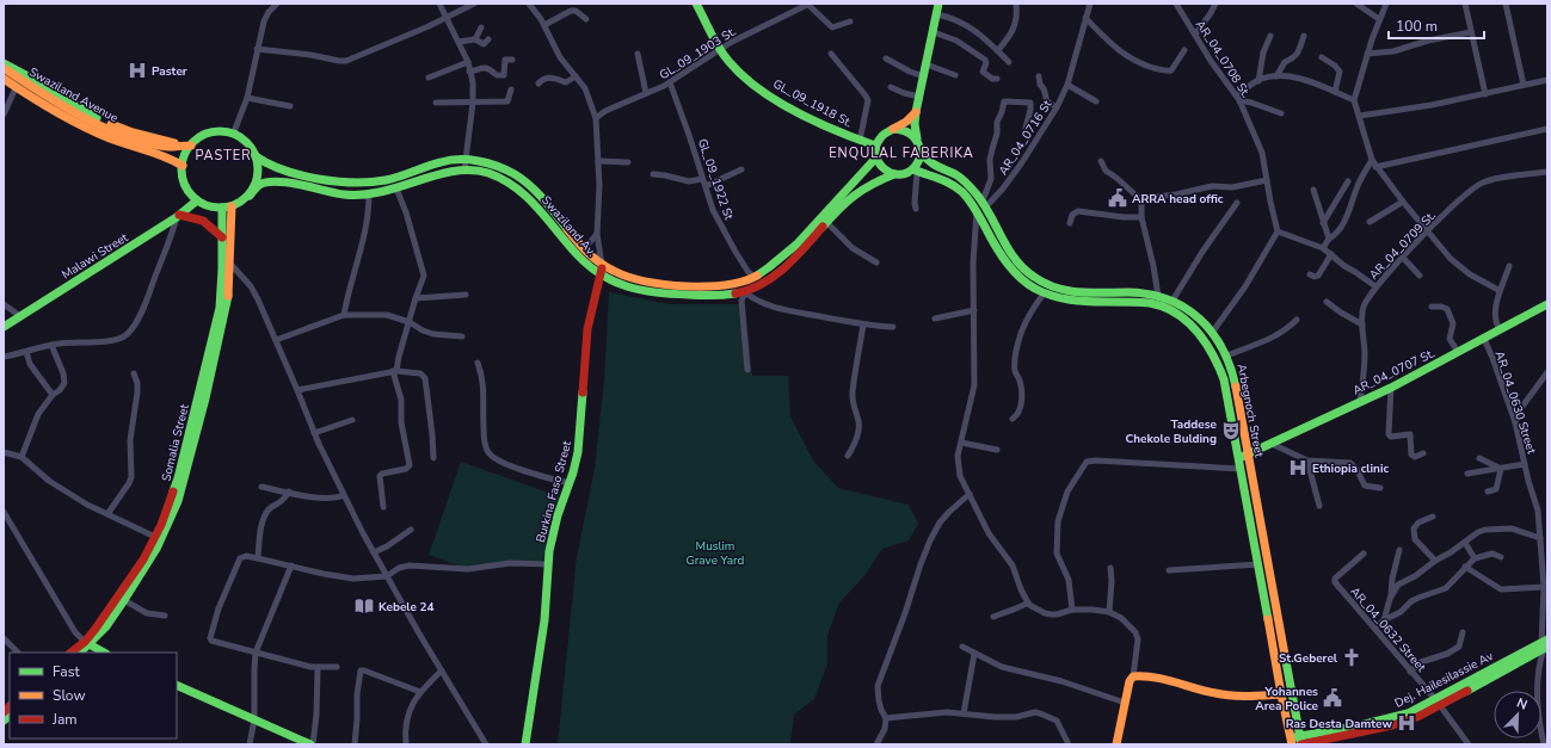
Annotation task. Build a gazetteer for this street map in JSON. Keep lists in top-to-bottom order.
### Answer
{
  "streets": {
    "main road": [
      "Swaziland Avenue",
      "GL_09_1918 St.",
      "Swaziland Av.",
      "Malawi Street",
      "AR_04_0707 St.",
      "Arbegnoch Street",
      "Somalia Street",
      "Burkina Faso Street",
      "Dej. Hailesilassie Av"
    ],
    "street": [
      "GL_09_1903 St.",
      "AR_04_0708 St.",
      "AR_04_0716 St",
      "GL_09_1922 St",
      "AR_04_0709 St.",
      "AR_04_0630 Street",
      "AR_04_0632 Street"
    ]
  },
  "crossings": [
    ["GL_09_1903 St.", "GL_09_1918 St."],
    ["GL_09_1903 St.", "GL_09_1922 St"],
    ["Swaziland Avenue", "Swaziland Av."],
    ["Swaziland Avenue", "Malawi Street"],
    ["Swaziland Avenue", "Somalia Street"],
    ["GL_09_1918 St.", "Swaziland Av."],
    ["GL_09_1918 St.", "Arbegnoch Street"],
    ["AR_04_0716 St", "Arbegnoch Street"],
    ["GL_09_1922 St", "Swaziland Av."],
    ["Swaziland Av.", "Malawi Street"],
    ["Swaziland Av.", "Arbegnoch Street"],
    ["Swaziland Av.", "Somalia Street"],
    ["Swaziland Av.", "Burkina Faso Street"],
    ["AR_04_0709 St.", "AR_04_0707 St."],
    ["Malawi Street", "Somalia Street"],
    ["AR_04_0707 St.", "AR_04_0630 Street"],
    ["AR_04_0707 St.", "Arbegnoch Street"],
    ["AR_04_0630 Street", "Dej. Hailesilassie Av"],
    ["Arbegnoch Street", "Dej. Hailesilassie Av"],
    ["AR_04_0632 Street", "Dej. Hailesilassie Av"]
  ],
  "districts": ["ENQULAL FABERIKA", "PASTER"],
  "parks": ["Muslim Grave Yard"],
  "places": {
    "hospital": ["Paster", "Ethiopia clinic", "Ras Desta Damtew"],
    "public building": ["ARRA head offic", "Yohannes Area Police"],
    "theatre": ["Taddese Chekole Bulding"],
    "library": ["Kebele 24"],
    "church": ["St.Geberel"]
  },
  "legend": ["Fast", "Slow", "Jam"],
  "scale_bar": "100 m",
  "north": "top right"
}
